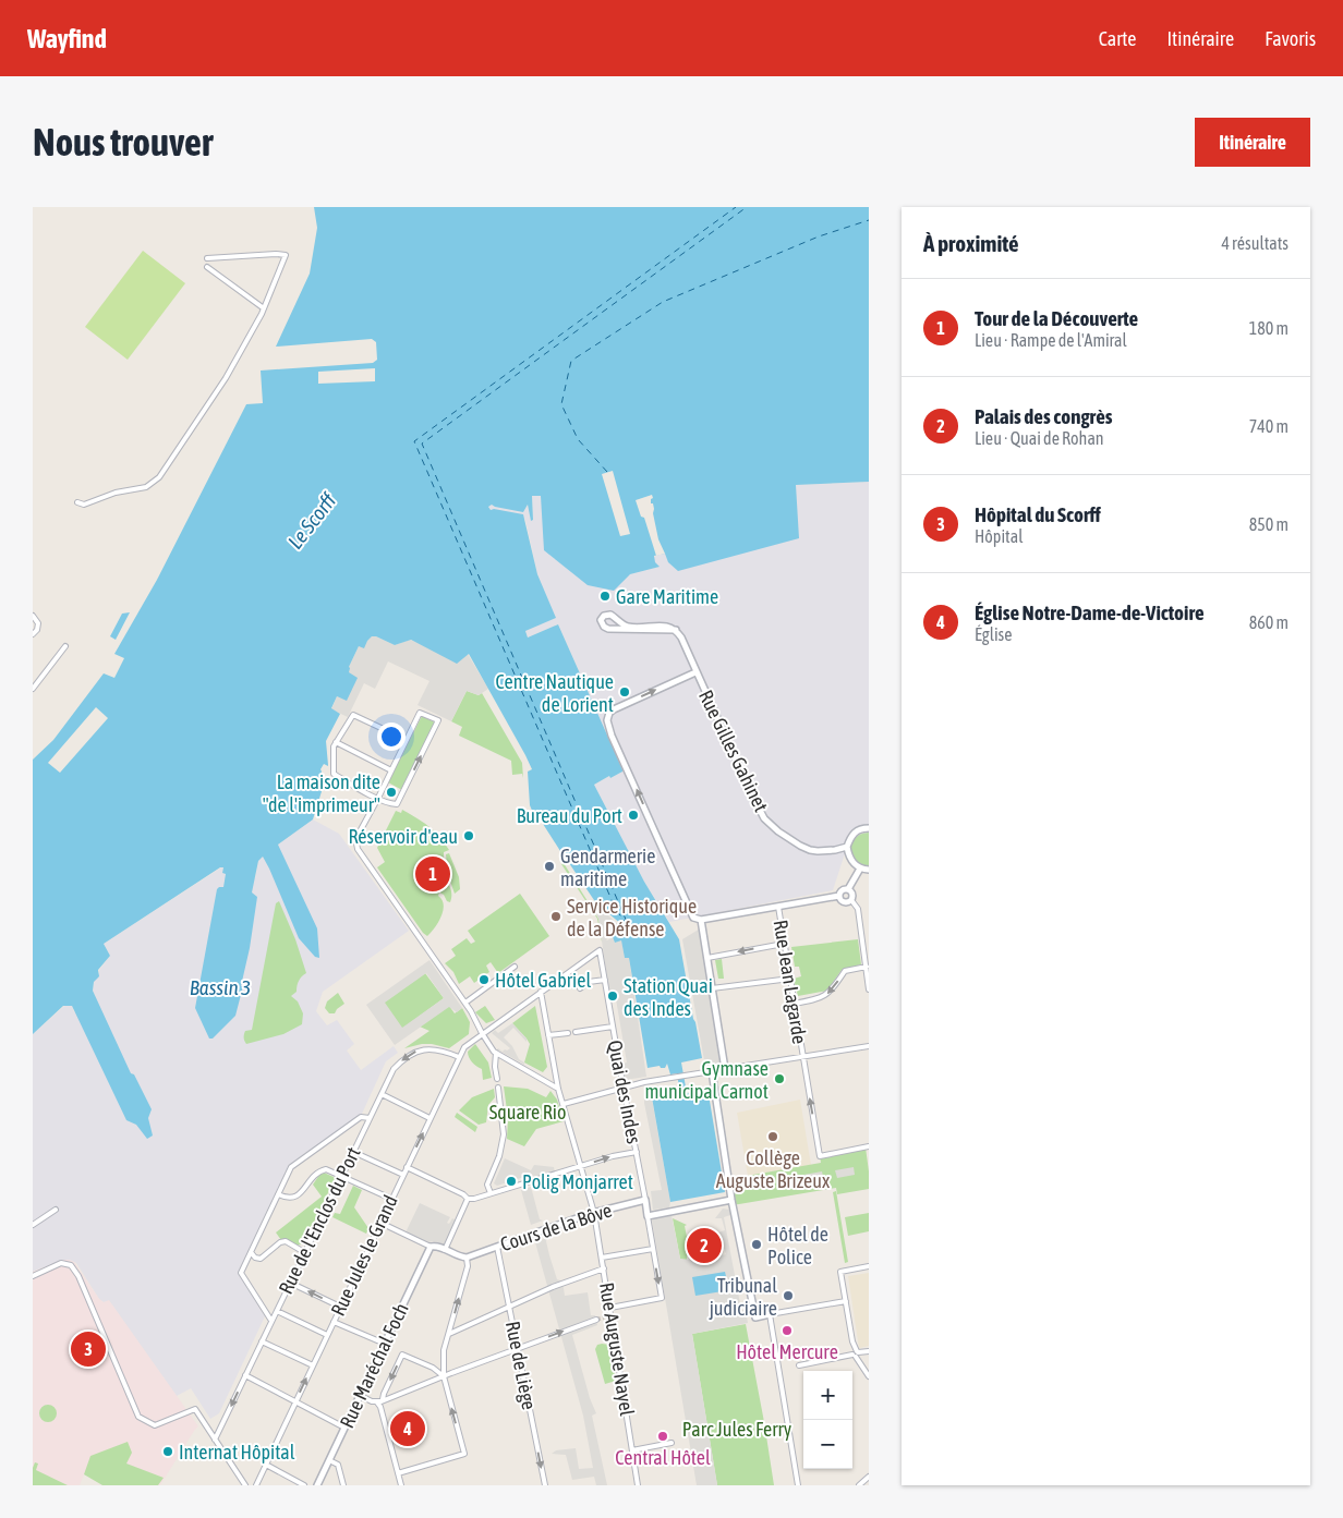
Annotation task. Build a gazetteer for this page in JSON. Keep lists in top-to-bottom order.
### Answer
{
  "streets": {
    "street": [
      "Rue Gilles Gahinet",
      "Rue Jean Lagarde",
      "Quai des Indes",
      "Rue de l'Enclos du Port",
      "Cours de la Bôve",
      "Rue Jules le Grand",
      "Rue Auguste Nayel",
      "Rue Maréchal Foch",
      "Rue de Liège"
    ]
  },
  "crossings": [
    ["Quai des Indes", "Cours de la Bôve"],
    ["Quai des Indes", "Rue Jules le Grand"],
    ["Quai des Indes", "Rue Auguste Nayel"],
    ["Rue de l'Enclos du Port", "Rue Jules le Grand"],
    ["Cours de la Bôve", "Rue Auguste Nayel"],
    ["Cours de la Bôve", "Rue de Liège"],
    ["Rue Jules le Grand", "Rue Auguste Nayel"]
  ],
  "one_way": ["Rue de Liège"],
  "water": ["Le Scorff", "Bassin 3"],
  "parks": ["Square Rio", "Parc Jules Ferry"],
  "places": [
    "Gare Maritime",
    "Centre Nautique de Lorient",
    "La maison dite \"de l'imprimeur\"",
    "Bureau du Port",
    "Réservoir d'eau",
    "Gendarmerie maritime",
    "Service Historique de la Défense",
    "Hôtel Gabriel",
    "Station Quai des Indes",
    "Gymnase municipal Carnot",
    "Collège Auguste Brizeux",
    "Polig Monjarret",
    "Hôtel de Police",
    "Tribunal judiciaire",
    "Hôtel Mercure",
    "Central Hôtel",
    "Internat Hôpital"
  ],
  "page": {
    "header": "Wayfind",
    "nav": ["Carte", "Itinéraire", "Favoris"],
    "buttons": "Itinéraire",
    "title": "Nous trouver",
    "heading": ["À proximité", "4 résultats"],
    "list": [
      {
        "mark": "1",
        "name": "Tour de la Découverte",
        "note": "Lieu · Rampe de l'Amiral",
        "value": "180 m"
      },
      {
        "mark": "2",
        "name": "Palais des congrès",
        "note": "Lieu · Quai de Rohan",
        "value": "740 m"
      },
      {
        "mark": "3",
        "name": "Hôpital du Scorff",
        "note": "Hôpital",
        "value": "850 m"
      },
      {
        "mark": "4",
        "name": "Église Notre-Dame-de-Victoire",
        "note": "Église",
        "value": "860 m"
      }
    ],
    "pins": [
      "1",
      "2",
      "3",
      "4"
    ],
    "map_buttons": ["+", "−"]
  }
}
